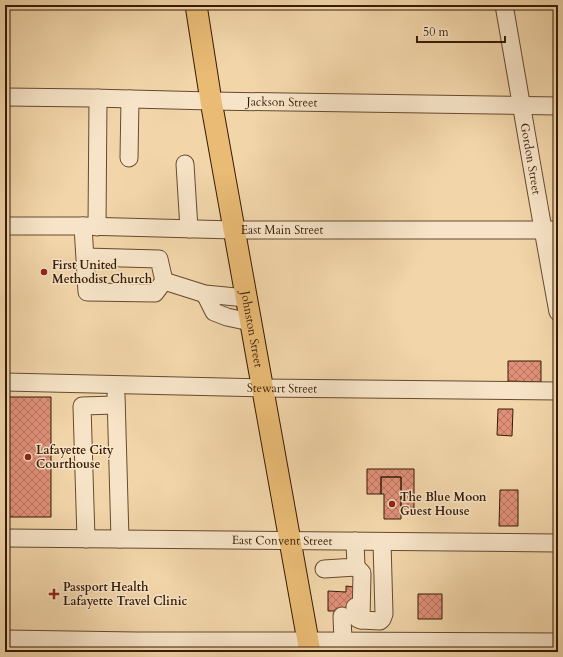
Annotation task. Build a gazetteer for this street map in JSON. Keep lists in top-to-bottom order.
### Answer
{
  "streets": {
    "main road": ["Johnston Street"],
    "street": [
      "Jackson Street",
      "Gordon Street",
      "East Main Street",
      "Stewart Street",
      "East Convent Street"
    ]
  },
  "crossings": [
    ["Jackson Street", "Gordon Street"],
    ["Jackson Street", "Johnston Street"],
    ["Gordon Street", "East Main Street"],
    ["East Main Street", "Johnston Street"],
    ["Johnston Street", "Stewart Street"],
    ["Johnston Street", "East Convent Street"]
  ],
  "places": {
    "other": ["First United Methodist Church", "Lafayette City Courthouse", "The Blue Moon Guest House"],
    "health": ["Passport Health Lafayette Travel Clinic"]
  },
  "scale_bar": "50 m"
}
